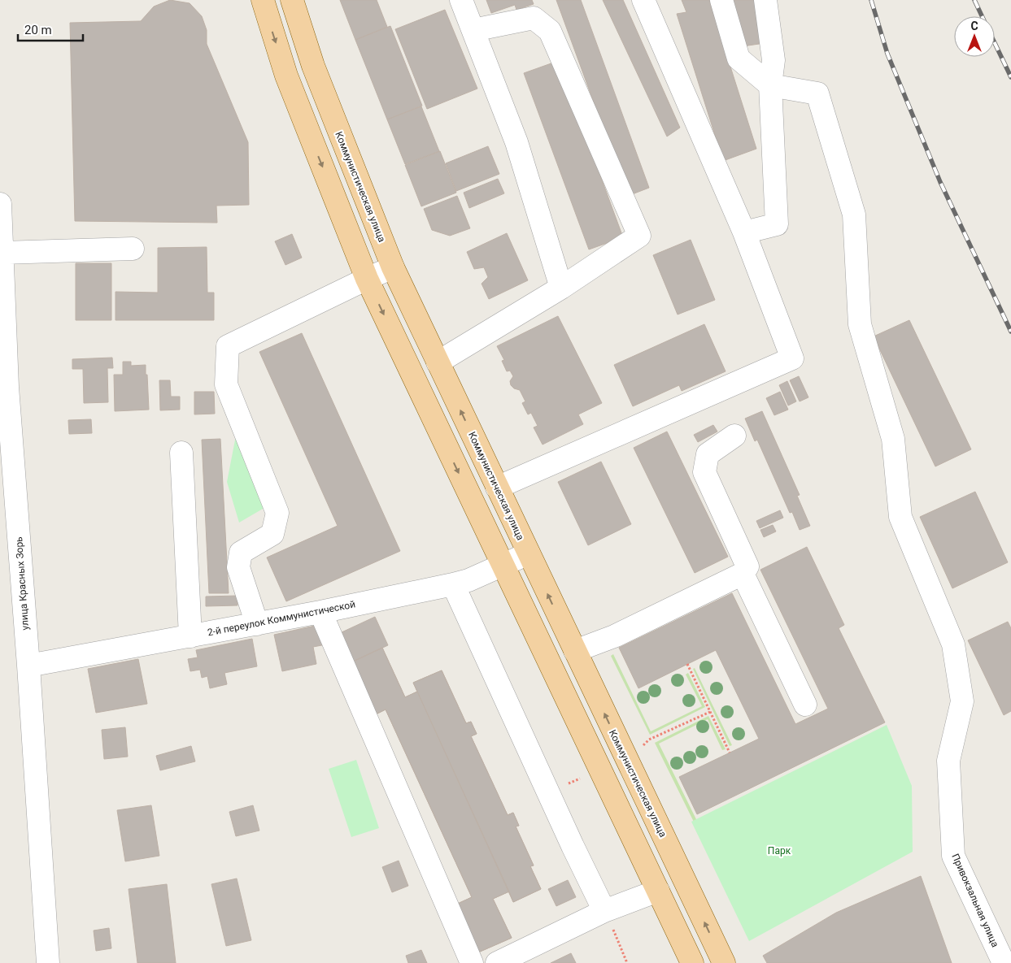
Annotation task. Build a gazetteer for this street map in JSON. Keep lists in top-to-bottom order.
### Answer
{
  "streets": {
    "main road": ["Коммунистическая улица"],
    "street": ["улица Красных Зорь", "2-й переулок Коммунистической", "Привокзальная улица"]
  },
  "crossings": [
    ["Коммунистическая улица", "2-й переулок Коммунистической"],
    ["улица Красных Зорь", "2-й переулок Коммунистической"]
  ],
  "parks": ["Парк"],
  "scale_bar": "20 m",
  "north": "top"
}
